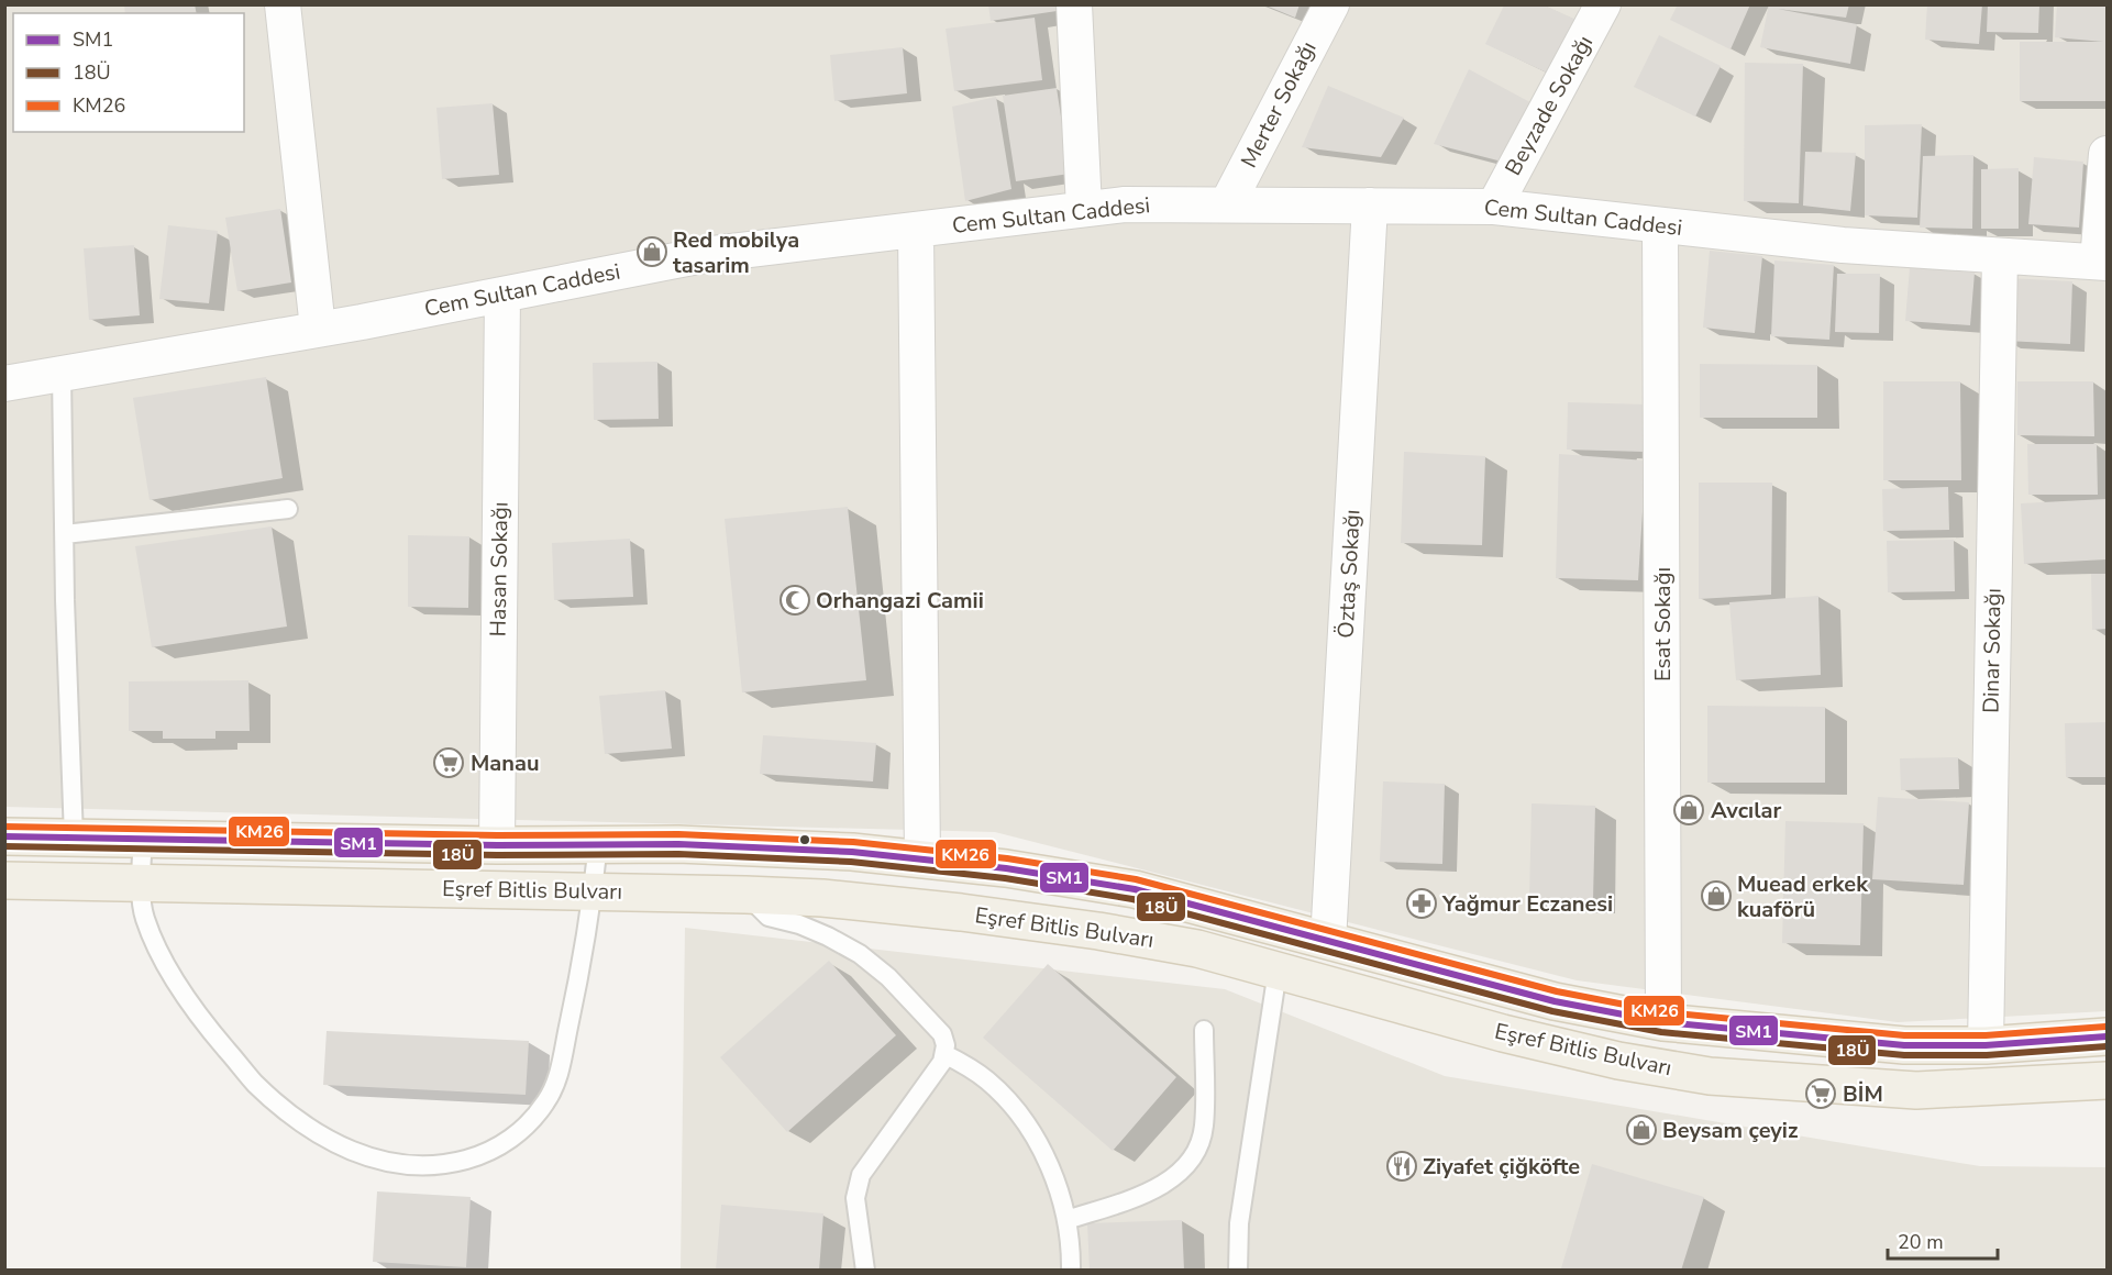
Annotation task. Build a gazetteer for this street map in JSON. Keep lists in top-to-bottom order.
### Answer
{
  "streets": {
    "main road": ["Eşref Bitlis Bulvarı"],
    "street": [
      "Merter Sokağı",
      "Beyzade Sokağı",
      "Cem Sultan Caddesi",
      "Hasan Sokağı",
      "Öztaş Sokağı",
      "Esat Sokağı",
      "Dinar Sokağı"
    ]
  },
  "crossings": [
    ["Merter Sokağı", "Cem Sultan Caddesi"],
    ["Beyzade Sokağı", "Cem Sultan Caddesi"],
    ["Cem Sultan Caddesi", "Hasan Sokağı"],
    ["Cem Sultan Caddesi", "Öztaş Sokağı"],
    ["Cem Sultan Caddesi", "Esat Sokağı"],
    ["Cem Sultan Caddesi", "Dinar Sokağı"],
    ["Hasan Sokağı", "Eşref Bitlis Bulvarı"],
    ["Öztaş Sokağı", "Eşref Bitlis Bulvarı"],
    ["Esat Sokağı", "Eşref Bitlis Bulvarı"],
    ["Dinar Sokağı", "Eşref Bitlis Bulvarı"]
  ],
  "places": {
    "shop": [
      "Red mobilya tasarim",
      "Avcılar",
      "Muead erkek kuaförü",
      "Beysam çeyiz"
    ],
    "mosque": ["Orhangazi Camii"],
    "supermarket": ["Manau", "BİM"],
    "pharmacy": ["Yağmur Eczanesi"],
    "restaurant": ["Ziyafet çiğköfte"]
  },
  "lines": ["transit line KM26", "transit line SM1", "transit line 18Ü"],
  "legend": ["SM1", "18Ü", "KM26"],
  "scale_bar": "20 m"
}
